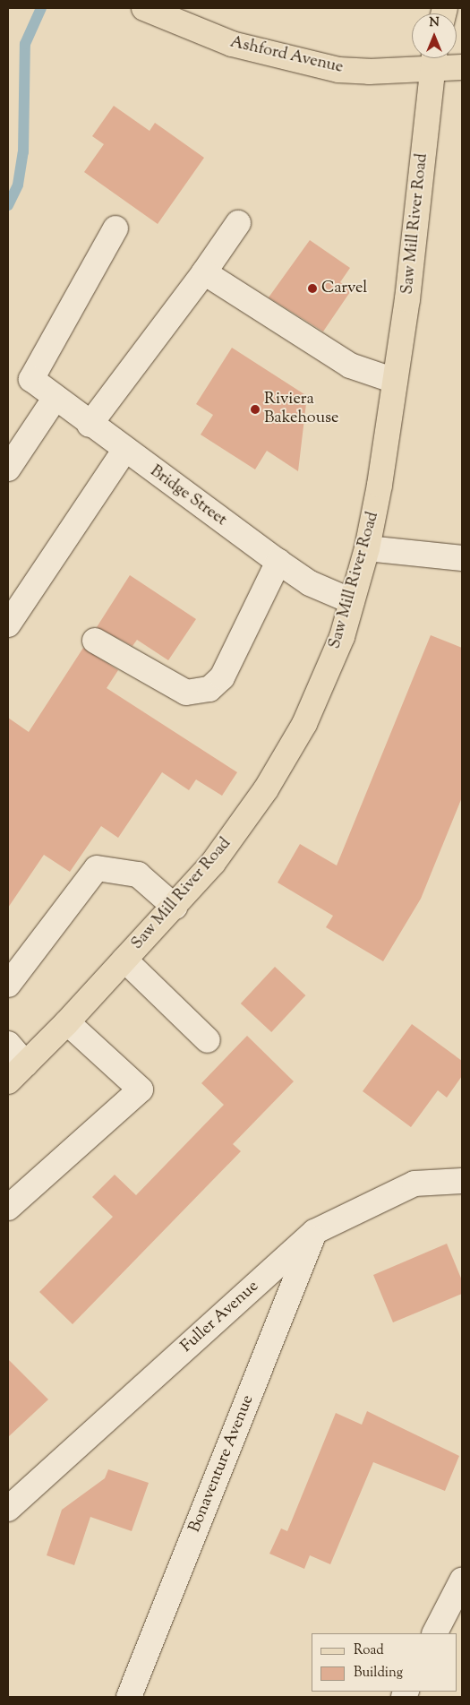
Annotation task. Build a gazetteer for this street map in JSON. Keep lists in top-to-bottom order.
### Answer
{
  "streets": {
    "main road": ["Ashford Avenue", "Saw Mill River Road"],
    "street": ["Bridge Street", "Fuller Avenue", "Bonaventure Avenue"]
  },
  "crossings": [
    ["Ashford Avenue", "Saw Mill River Road"],
    ["Saw Mill River Road", "Bridge Street"],
    ["Fuller Avenue", "Bonaventure Avenue"]
  ],
  "places": ["Carvel", "Riviera Bakehouse"],
  "legend": ["Road", "Building"],
  "north": "top"
}
